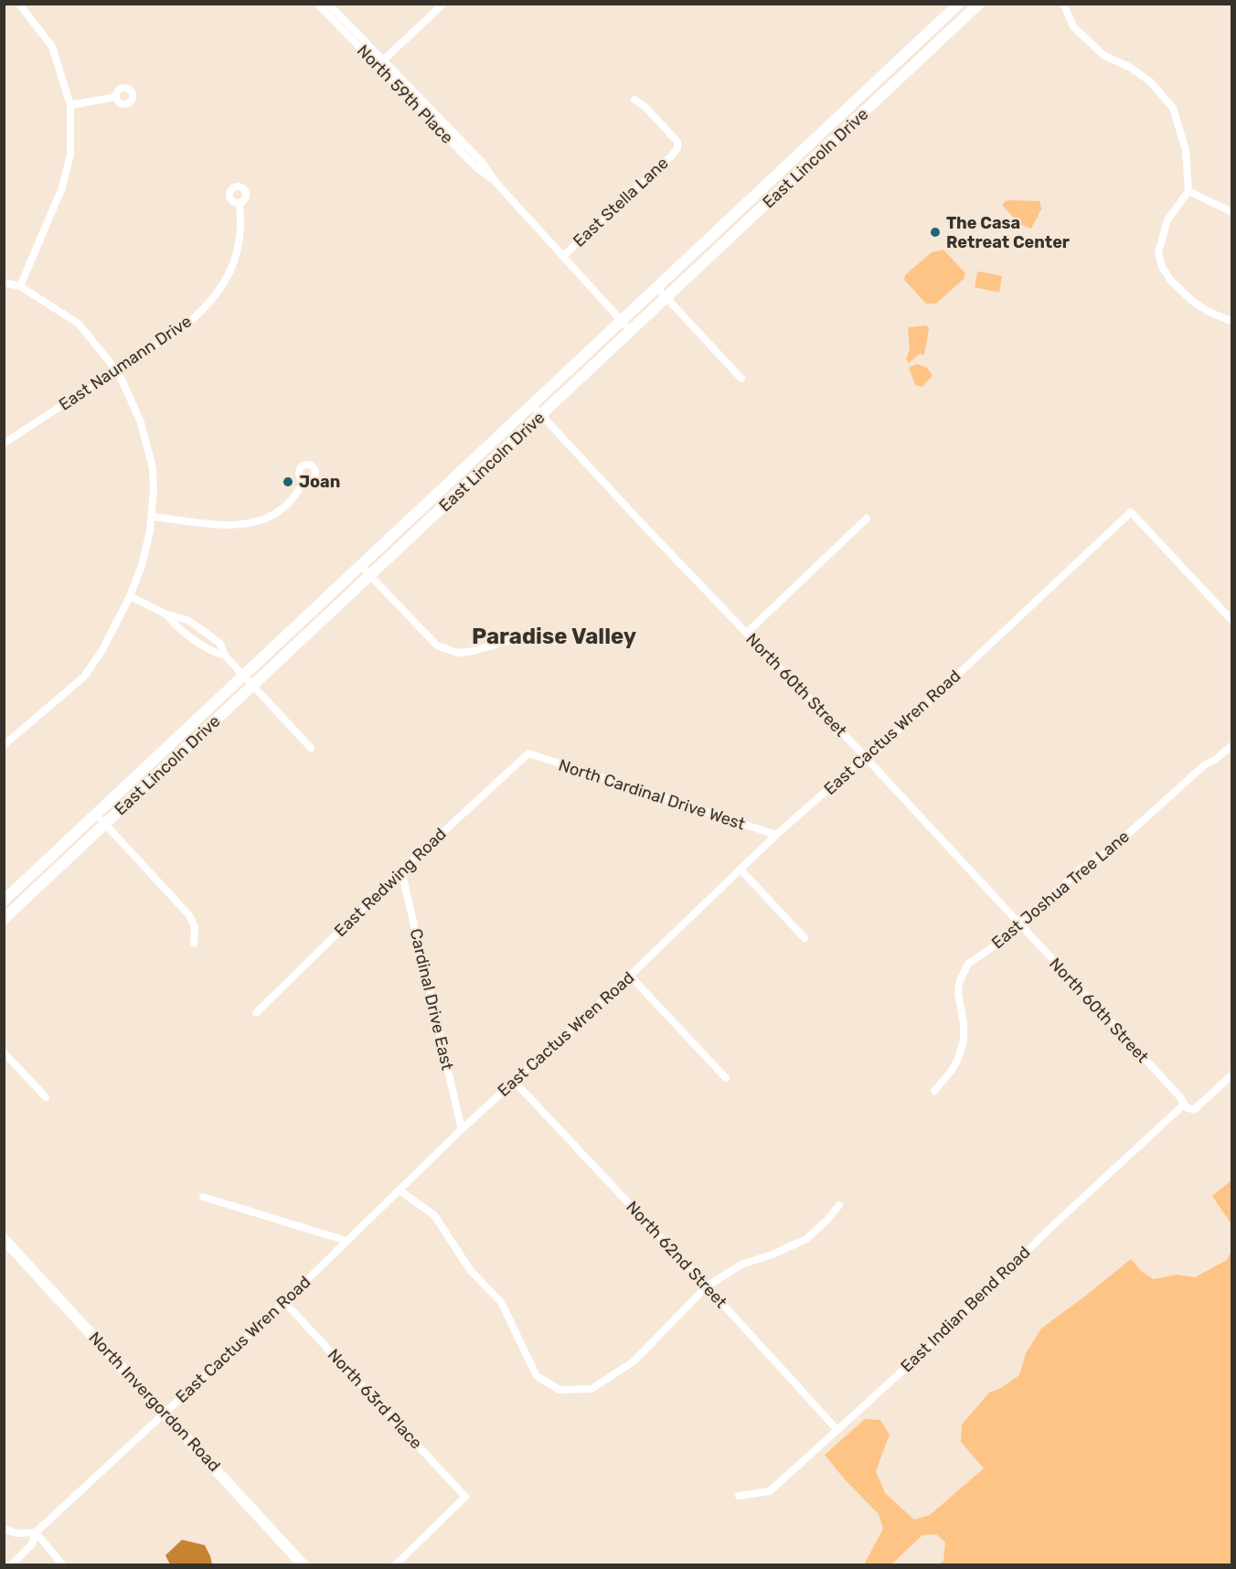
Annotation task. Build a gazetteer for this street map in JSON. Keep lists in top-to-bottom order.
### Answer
{
  "streets": {
    "main road": ["East Lincoln Drive", "North Invergordon Road"],
    "street": [
      "North 59th Place",
      "East Stella Lane",
      "East Naumann Drive",
      "North 60th Street",
      "East Cactus Wren Road",
      "North Cardinal Drive West",
      "East Redwing Road",
      "East Joshua Tree Lane",
      "Cardinal Drive East",
      "North 62nd Street",
      "East Indian Bend Road",
      "North 63rd Place"
    ]
  },
  "crossings": [
    ["North 59th Place", "East Lincoln Drive"],
    ["North 59th Place", "East Stella Lane"],
    ["East Lincoln Drive", "North 60th Street"],
    ["North 60th Street", "East Cactus Wren Road"],
    ["North 60th Street", "East Joshua Tree Lane"],
    ["North 60th Street", "East Indian Bend Road"],
    ["East Cactus Wren Road", "North Cardinal Drive West"],
    ["East Cactus Wren Road", "Cardinal Drive East"],
    ["East Cactus Wren Road", "North 62nd Street"],
    ["East Cactus Wren Road", "North 63rd Place"],
    ["East Cactus Wren Road", "North Invergordon Road"],
    ["North Cardinal Drive West", "East Redwing Road"],
    ["East Redwing Road", "Cardinal Drive East"],
    ["North 62nd Street", "East Indian Bend Road"]
  ],
  "districts": ["Paradise Valley"],
  "places": ["The Casa Retreat Center", "Joan"]
}
